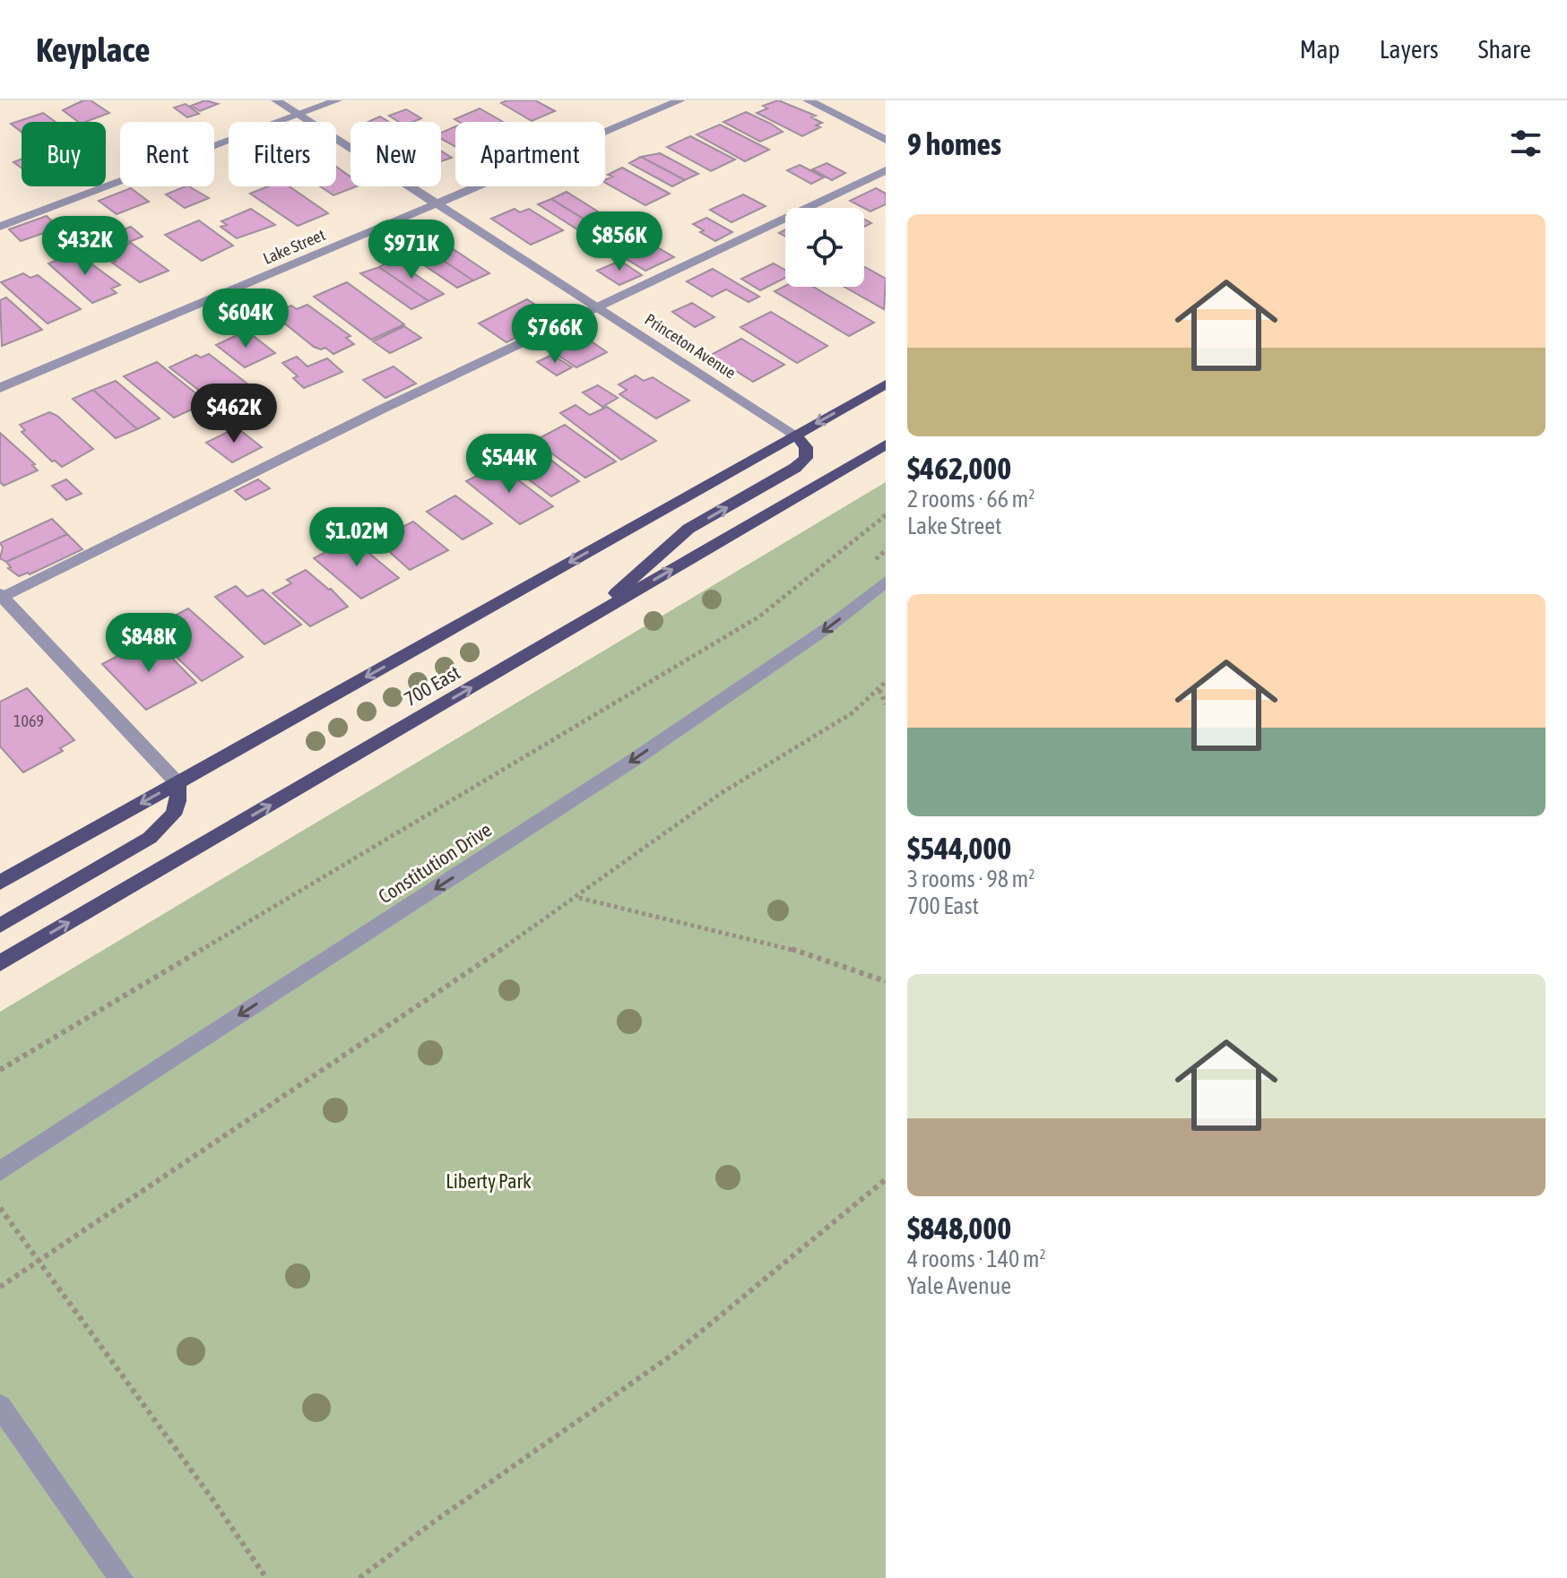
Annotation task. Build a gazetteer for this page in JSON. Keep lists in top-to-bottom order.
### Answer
{
  "streets": {
    "main road": ["700 East"],
    "street": ["Lake Street", "Princeton Avenue", "Constitution Drive"]
  },
  "crossings": [
    ["Lake Street", "Princeton Avenue"],
    ["Princeton Avenue", "700 East"]
  ],
  "one_way": ["Constitution Drive"],
  "parks": ["Liberty Park"],
  "house_numbers": ["1069"],
  "page": {
    "header": "Keyplace",
    "nav": ["Map", "Layers", "Share"],
    "heading": "9 homes",
    "chip": [
      "Buy",
      "Rent",
      "Filters",
      "New",
      "Apartment"
    ],
    "list": [
      {
        "name": "$462,000",
        "note": "2 rooms · 66 m² · Lake Street"
      },
      {
        "name": "$544,000",
        "note": "3 rooms · 98 m² · 700 East"
      },
      {
        "name": "$848,000",
        "note": "4 rooms · 140 m² · Yale Avenue"
      }
    ],
    "price": [
      "$856K",
      "$432K",
      "$971K",
      "$604K",
      "$766K",
      "$462K",
      "$544K",
      "$1.02M",
      "$848K"
    ]
  }
}
